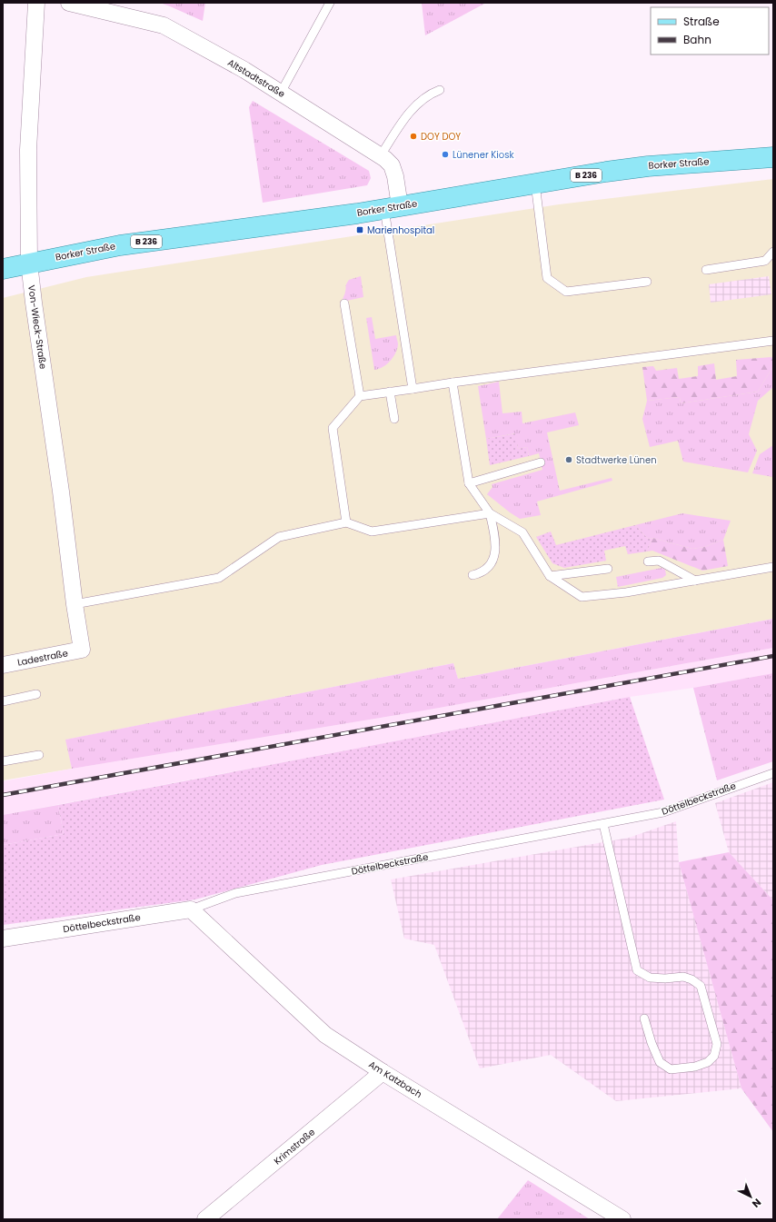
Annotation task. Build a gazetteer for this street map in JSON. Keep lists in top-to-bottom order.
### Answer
{
  "streets": {
    "main road": ["Borker Straße", "B 236"],
    "street": [
      "Altstadtstraße",
      "Von-Wieck-Straße",
      "Ladestraße",
      "Döttelbeckstraße",
      "Am Katzbach",
      "Krimstraße"
    ]
  },
  "crossings": [
    ["Altstadtstraße", "Borker Straße"],
    ["Borker Straße", "Von-Wieck-Straße"],
    ["Von-Wieck-Straße", "Ladestraße"],
    ["Döttelbeckstraße", "Am Katzbach"],
    ["Am Katzbach", "Krimstraße"]
  ],
  "places": {
    "other": ["DOY DOY", "Lünener Kiosk", "Stadtwerke Lünen"],
    "transit": ["Marienhospital"]
  },
  "legend": ["Straße", "Bahn"],
  "north": "bottom right"
}
